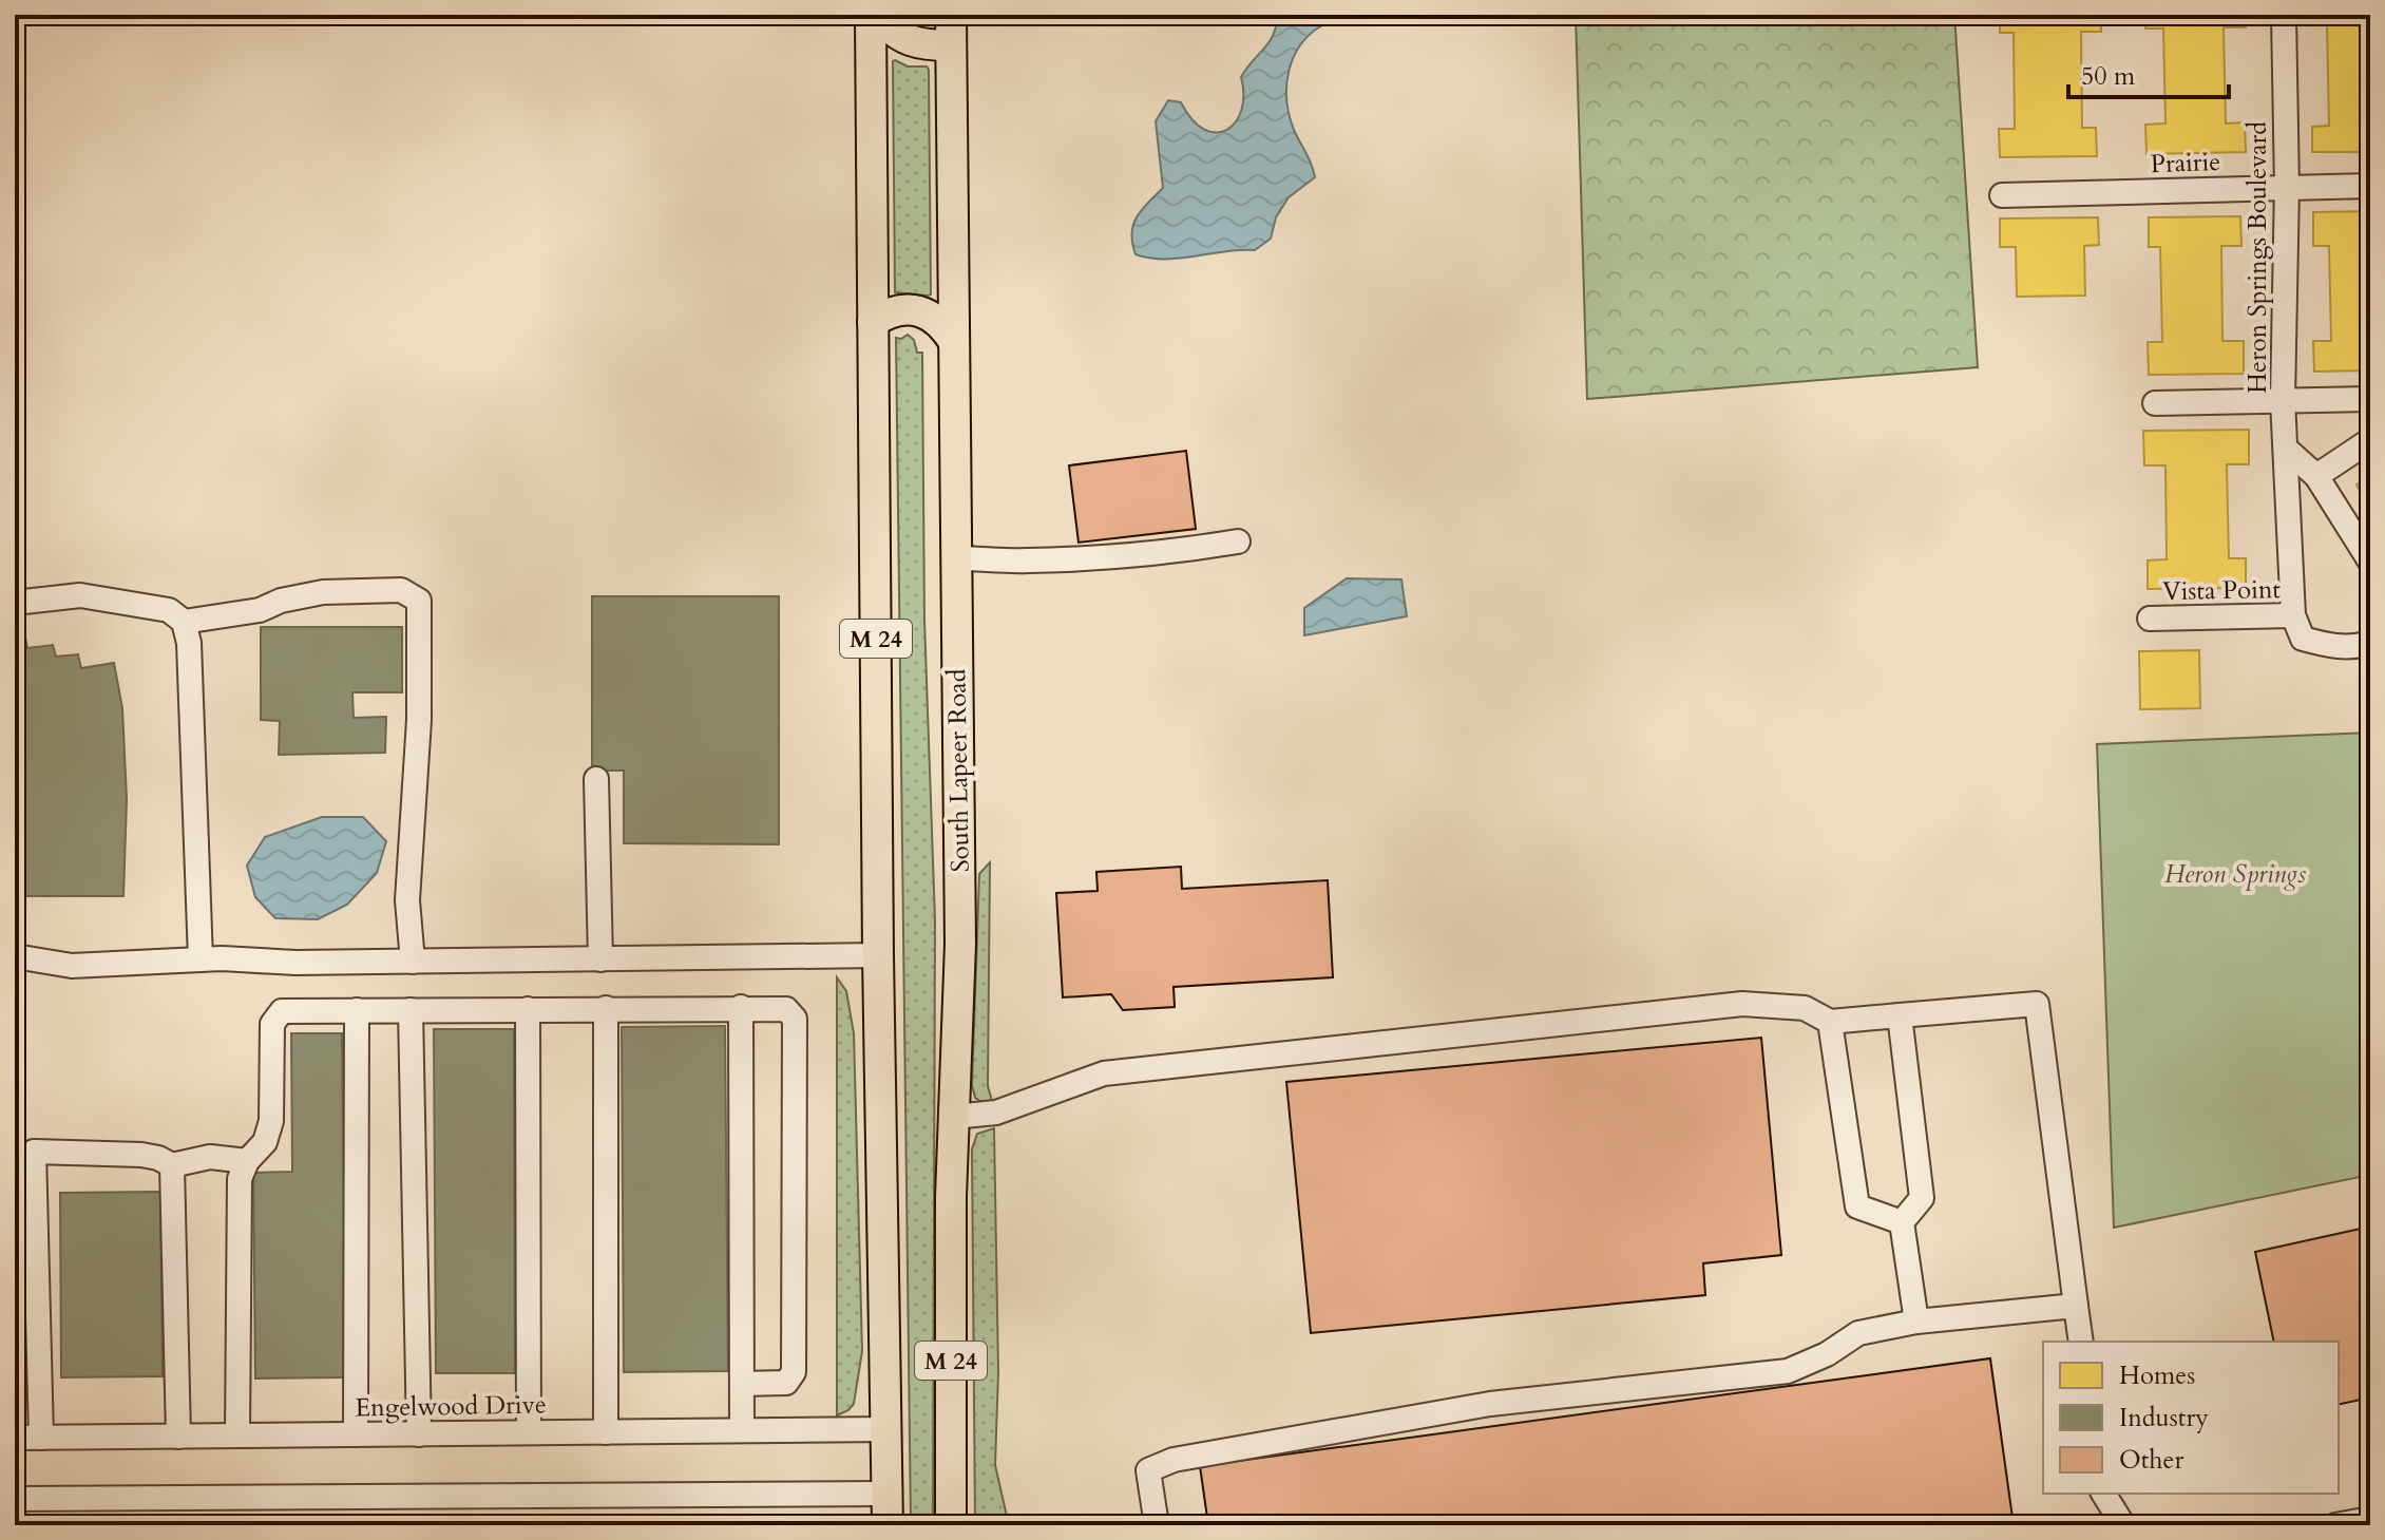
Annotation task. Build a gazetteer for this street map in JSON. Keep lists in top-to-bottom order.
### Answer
{
  "streets": {
    "main road": ["M 24", "South Lapeer Road"],
    "street": [
      "Prairie",
      "Heron Springs Boulevard",
      "Vista Point",
      "Engelwood Drive"
    ]
  },
  "crossings": [
    ["Prairie", "Heron Springs Boulevard"],
    ["Heron Springs Boulevard", "Vista Point"],
    ["M 24", "Engelwood Drive"]
  ],
  "parks": ["Heron Springs"],
  "legend": ["Homes", "Industry", "Other"],
  "scale_bar": "50 m"
}
